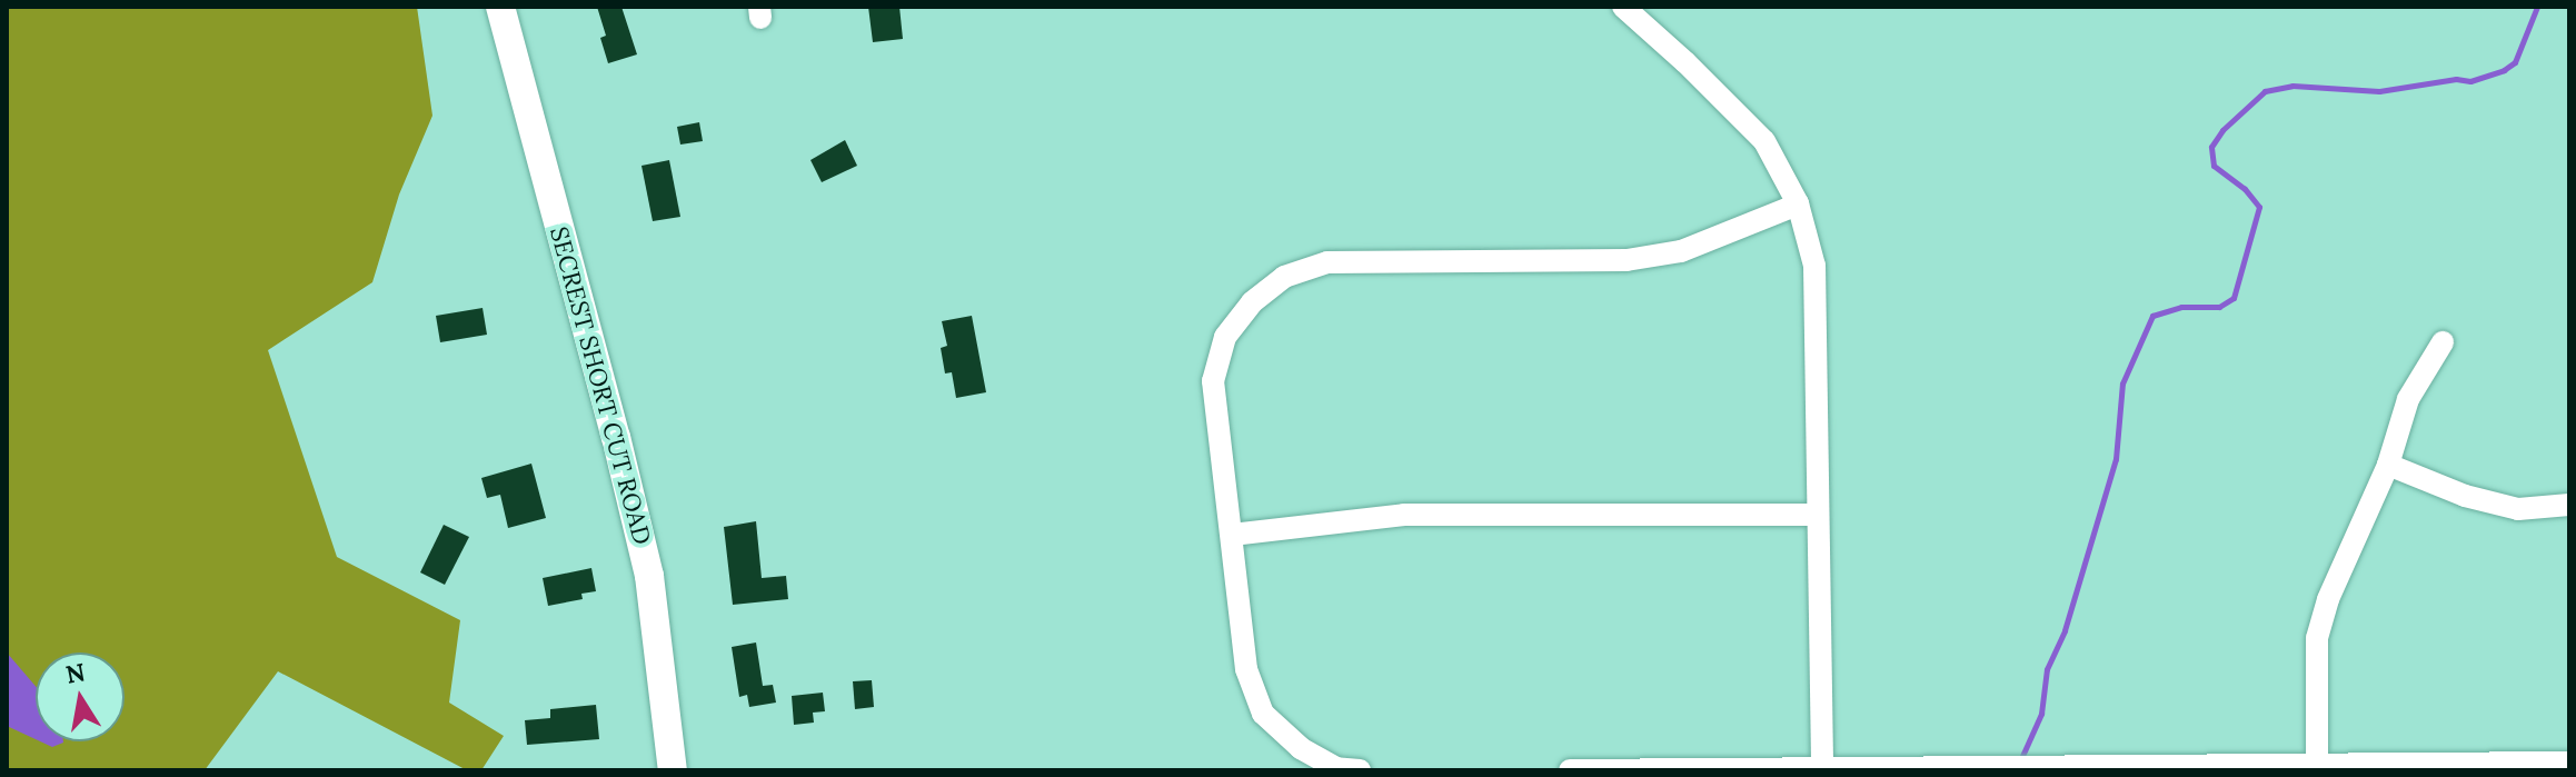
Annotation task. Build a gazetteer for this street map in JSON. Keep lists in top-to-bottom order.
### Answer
{
  "streets": {
    "main road": ["SECREST SHORT CUT ROAD"]
  },
  "north": "top"
}
